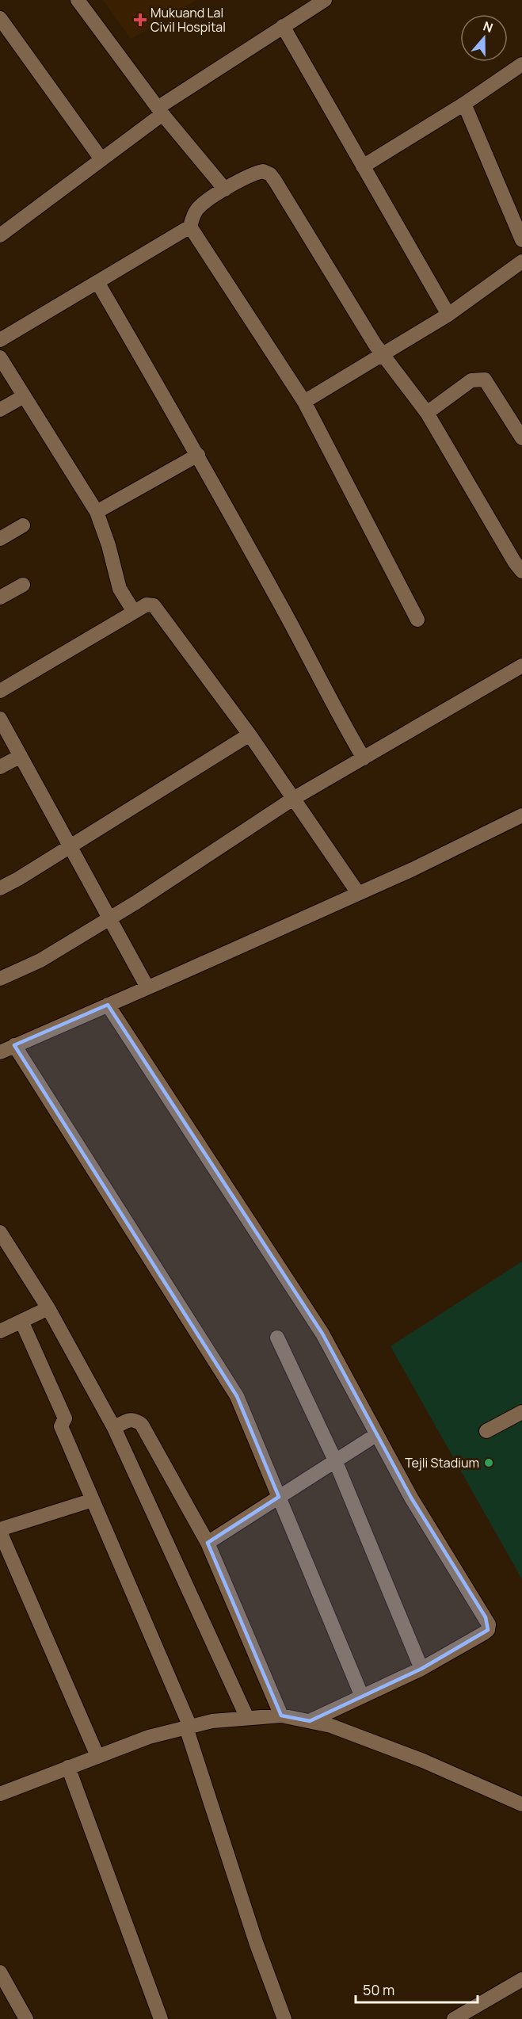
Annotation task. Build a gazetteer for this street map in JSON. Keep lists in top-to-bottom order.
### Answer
{
  "places": {
    "health": ["Mukuand Lal Civil Hospital"],
    "other": ["Tejli Stadium"]
  },
  "scale_bar": "50 m",
  "north": "top"
}
